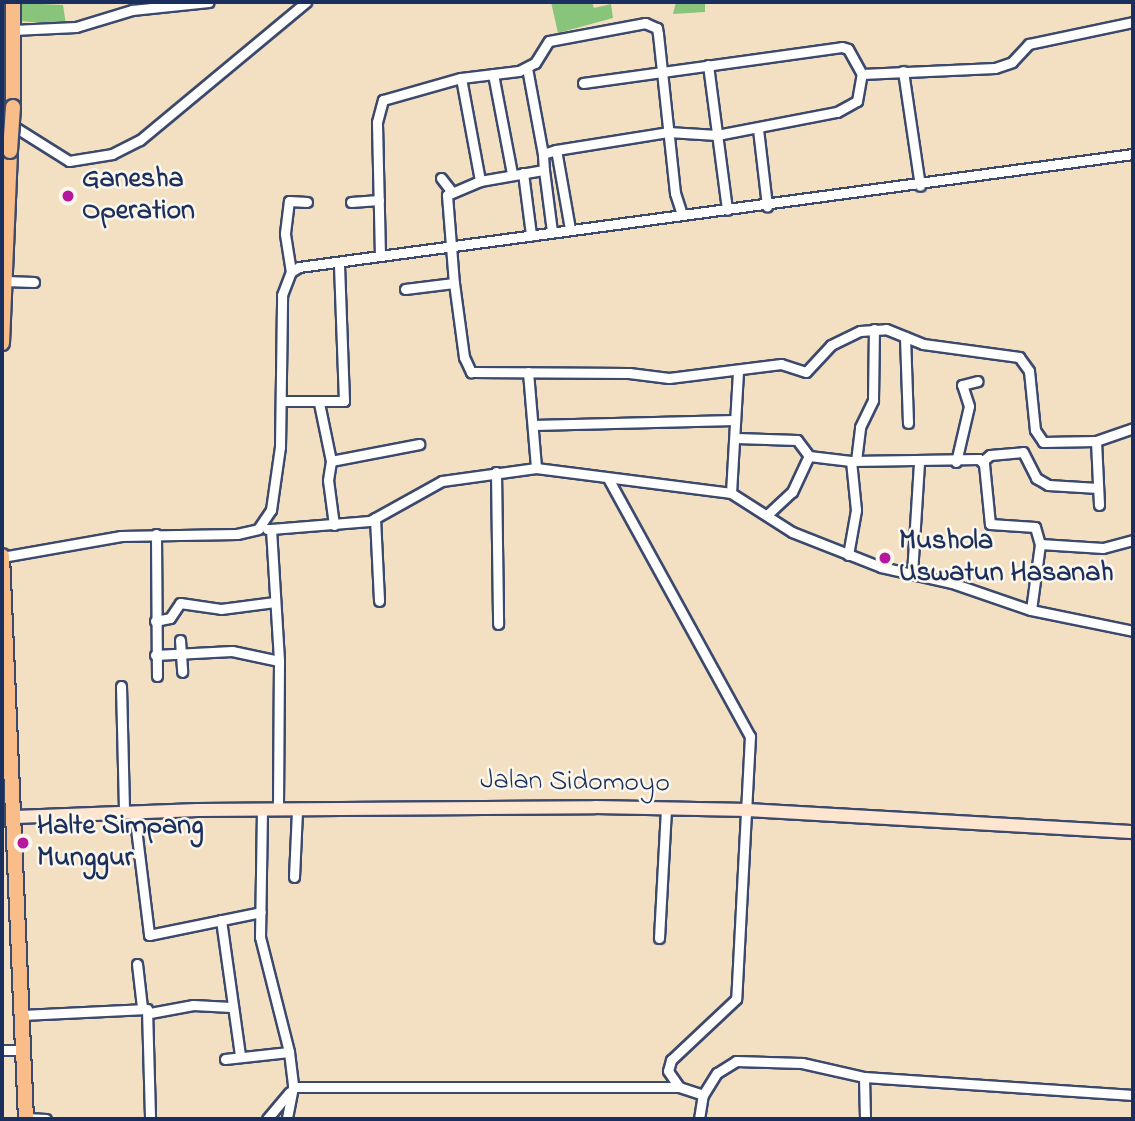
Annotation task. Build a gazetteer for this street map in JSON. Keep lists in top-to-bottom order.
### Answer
{
  "streets": {
    "main road": ["Jalan Sidomoyo"]
  },
  "places": ["Ganesha Operation", "Mushola Uswatun Hasanah", "Halte Simpang Munggur"]
}
